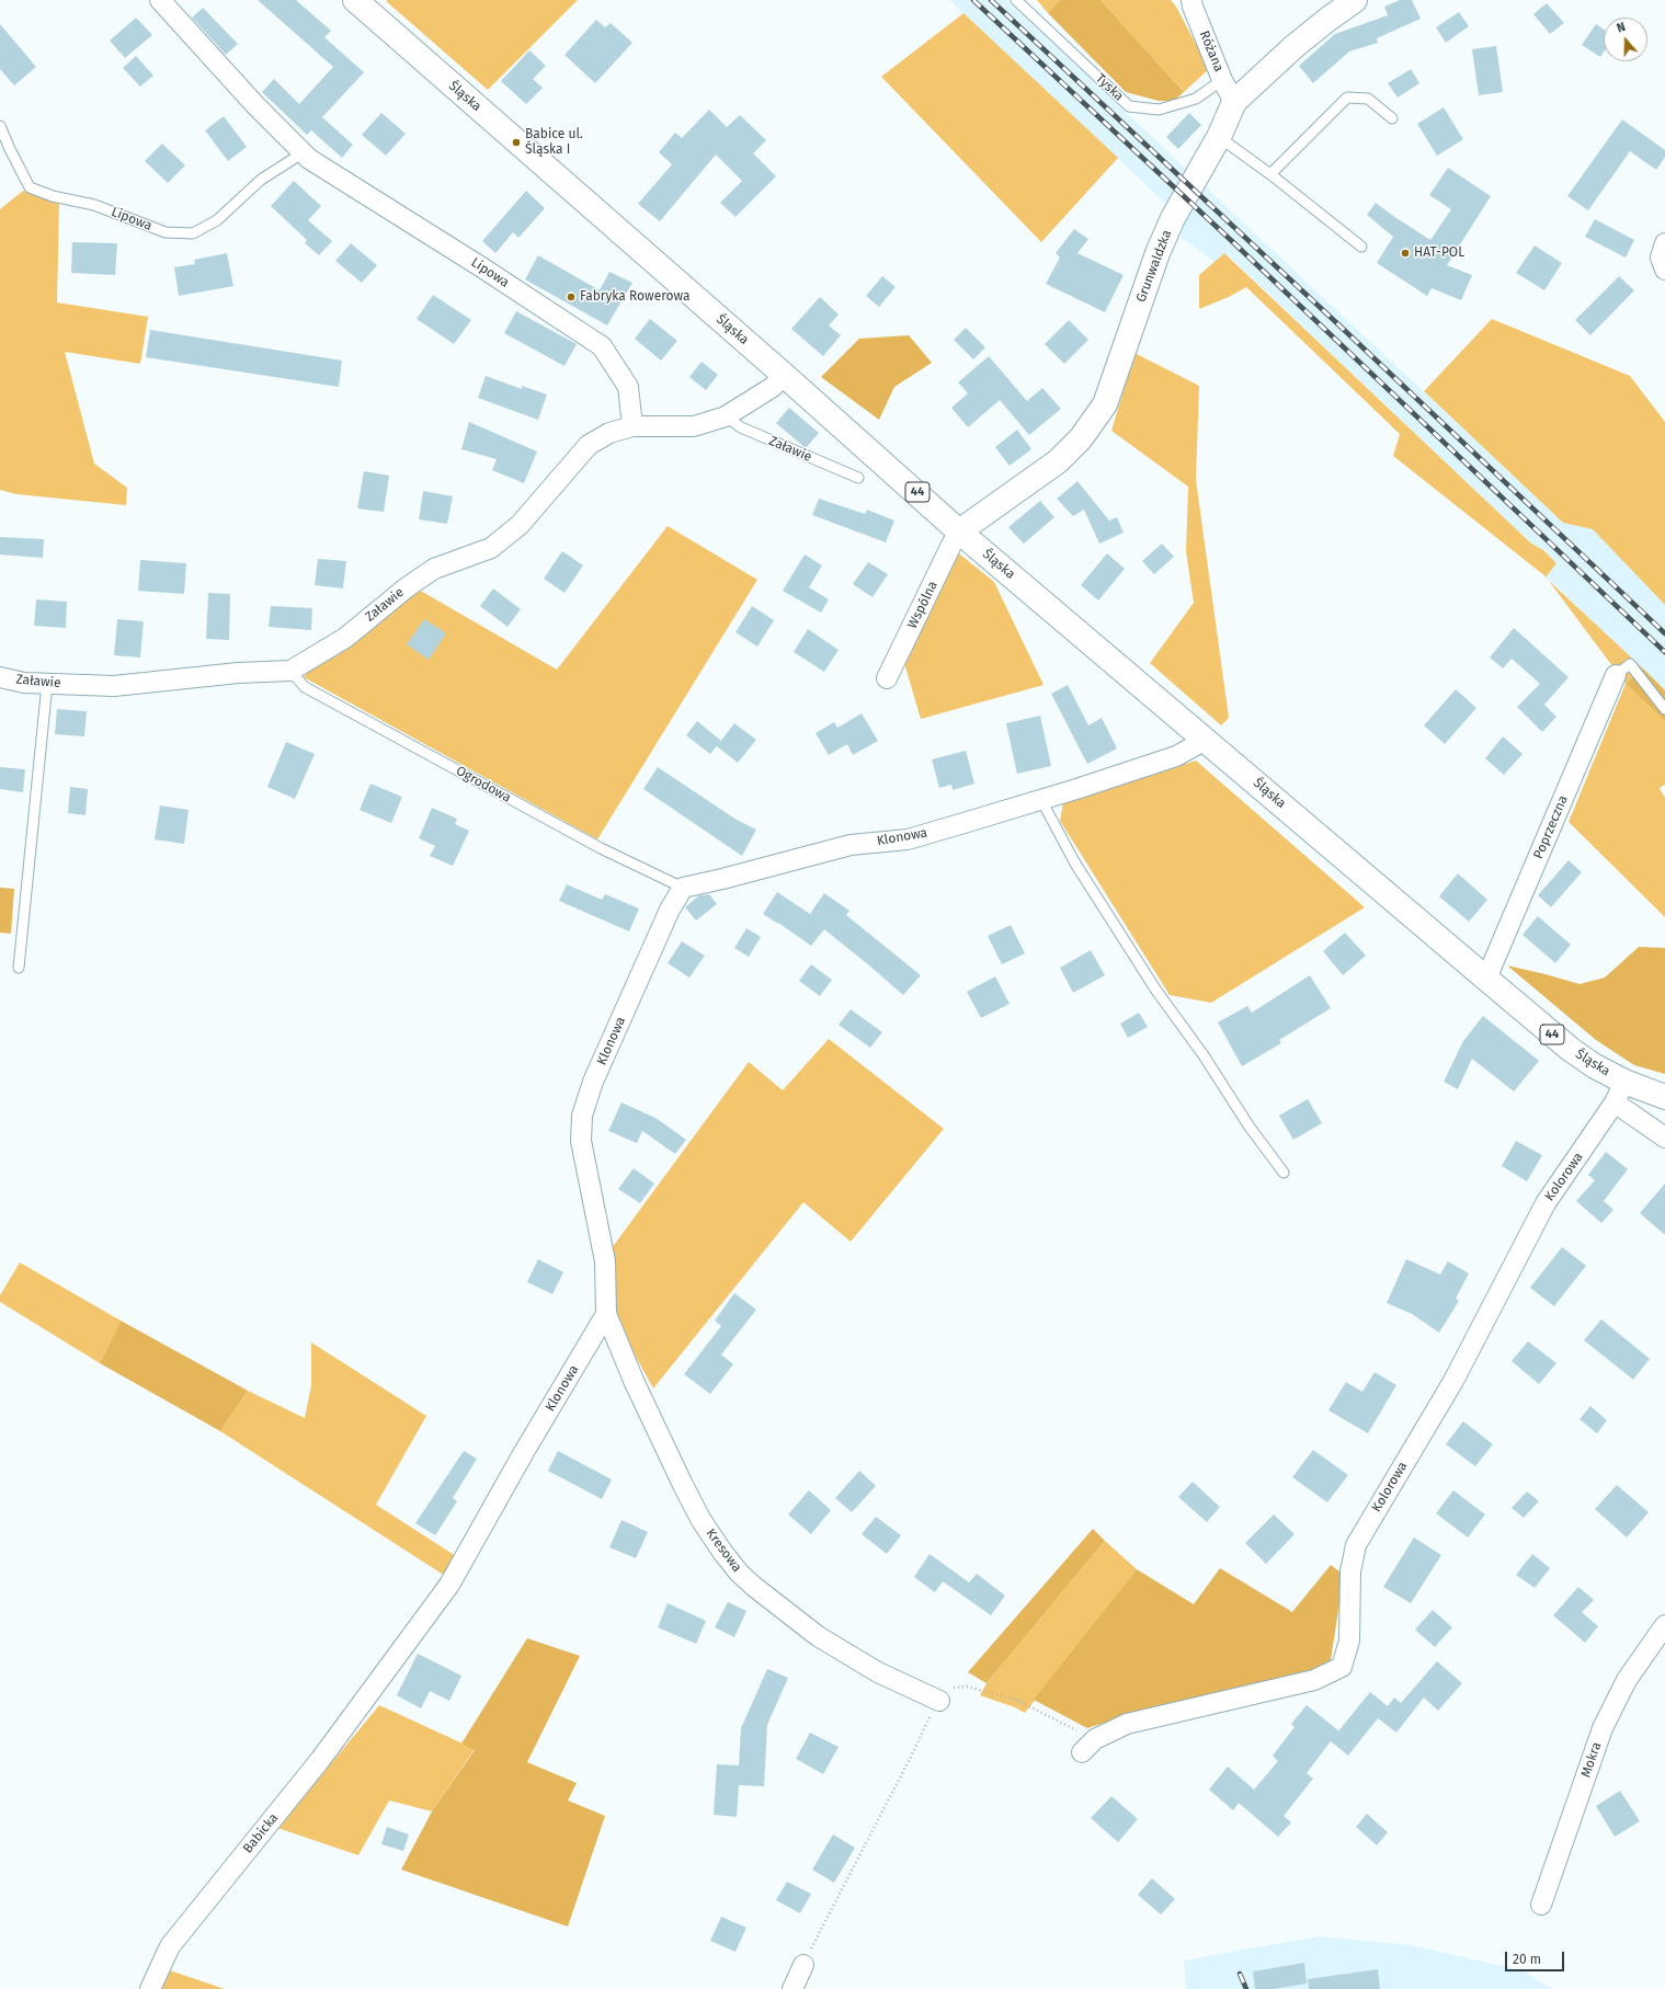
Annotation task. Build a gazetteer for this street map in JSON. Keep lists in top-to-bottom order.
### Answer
{
  "streets": {
    "main road": ["Śląska", "Grunwaldzka", "44"],
    "street": [
      "Różana",
      "Lipowa",
      "Załawie",
      "Wspólna",
      "Poprzeczna",
      "Klonowa",
      "Kolorowa",
      "Kresowa",
      "Mokra",
      "Babicka"
    ],
    "lane": ["Tyska", "Ogrodowa"]
  },
  "crossings": [
    ["Różana", "Tyska"],
    ["Różana", "Grunwaldzka"],
    ["Śląska", "Grunwaldzka"],
    ["Śląska", "Załawie"],
    ["Śląska", "Wspólna"],
    ["Śląska", "Poprzeczna"],
    ["Śląska", "Klonowa"],
    ["Śląska", "Kolorowa"],
    ["Lipowa", "Załawie"],
    ["Grunwaldzka", "Wspólna"],
    ["Załawie", "Ogrodowa"],
    ["Ogrodowa", "Klonowa"],
    ["Klonowa", "Kresowa"],
    ["Klonowa", "Babicka"]
  ],
  "places": ["Babice ul. Śląska I", "HAT-POL", "Fabryka Rowerowa"],
  "scale_bar": "20 m",
  "north": "top"
}
